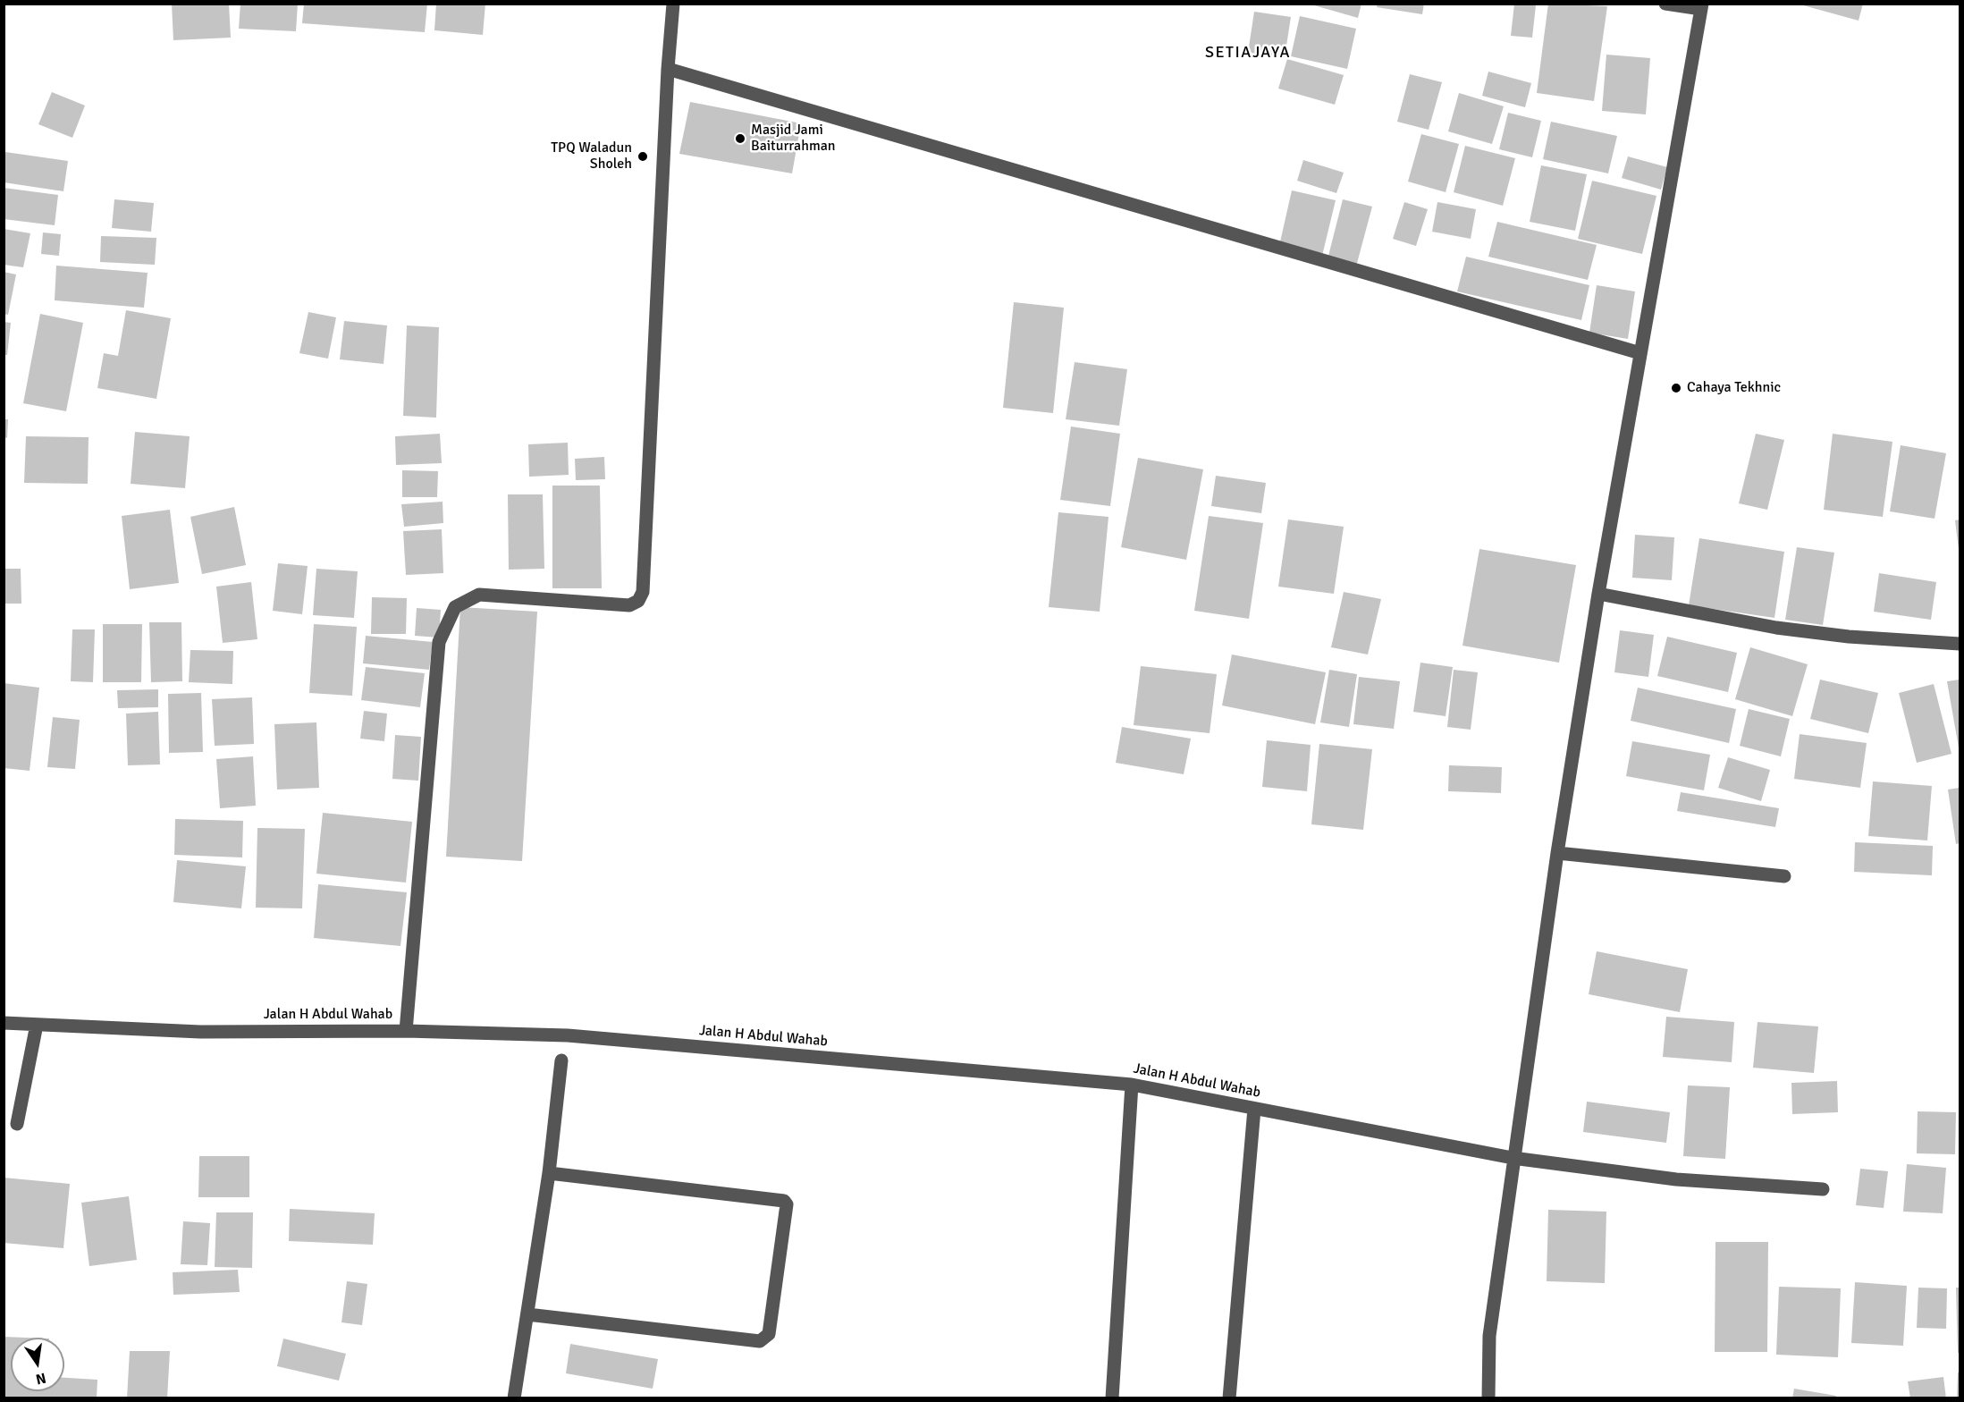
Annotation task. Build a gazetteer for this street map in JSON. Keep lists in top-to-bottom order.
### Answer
{
  "streets": {
    "street": ["Jalan H Abdul Wahab"]
  },
  "districts": ["SETIAJAYA"],
  "places": ["Masjid Jami Baiturrahman", "TPQ Waladun Sholeh", "Cahaya Tekhnic"],
  "north": "bottom"
}
